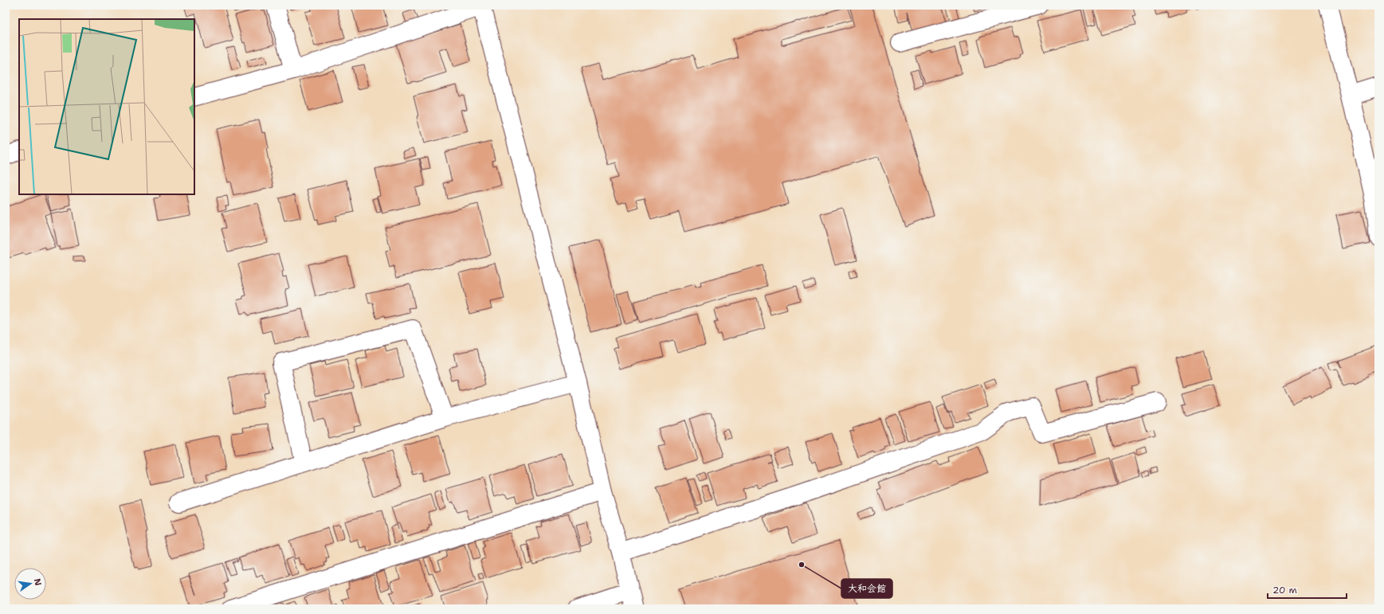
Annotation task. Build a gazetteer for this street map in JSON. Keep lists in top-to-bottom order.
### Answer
{
  "places": ["大和会館"],
  "scale_bar": "20 m",
  "north": "right"
}
